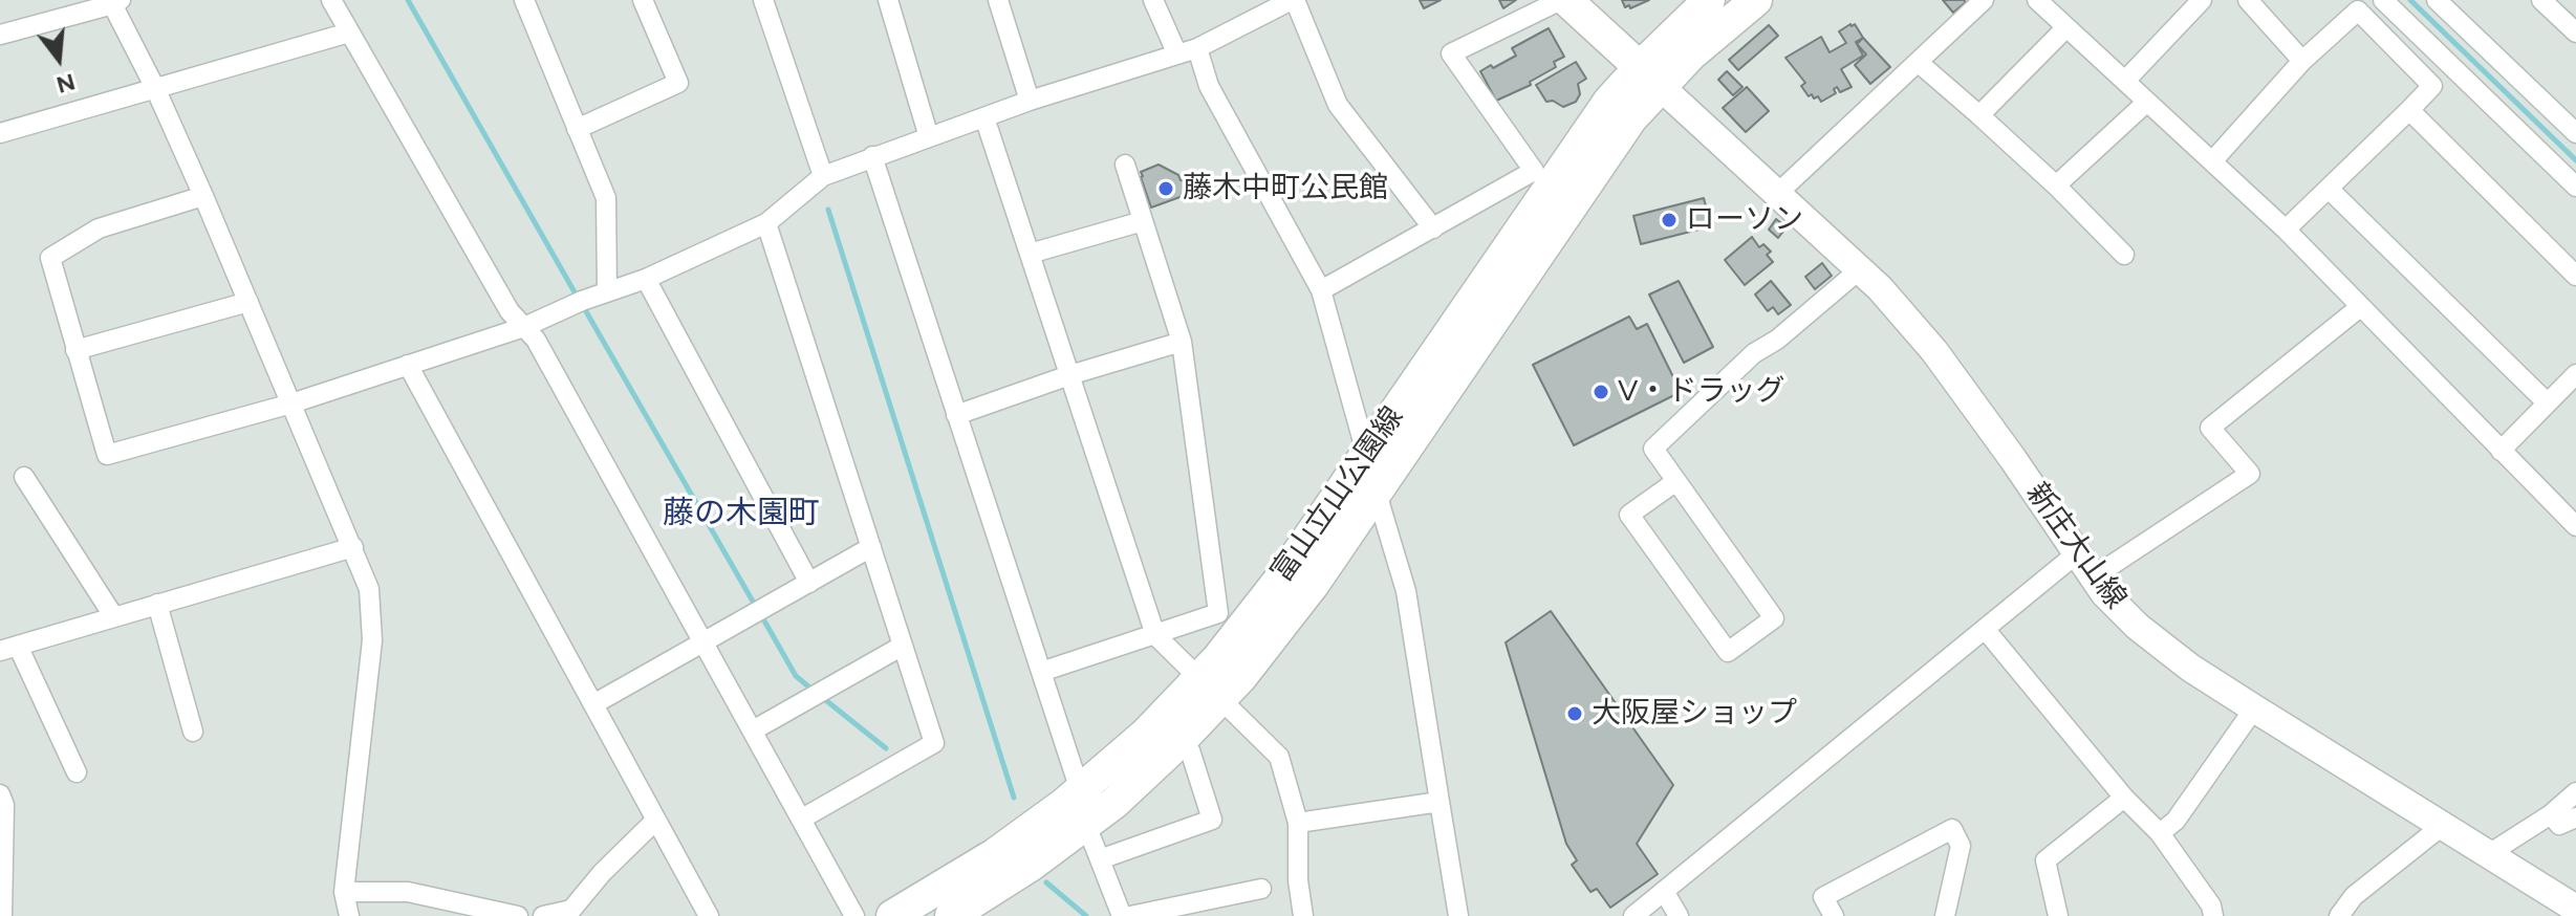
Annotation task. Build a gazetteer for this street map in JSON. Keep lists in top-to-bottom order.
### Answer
{
  "streets": {
    "main road": ["富山立山公園線", "新庄大山線"]
  },
  "crossings": [
    ["富山立山公園線", "新庄大山線"]
  ],
  "districts": ["藤の木園町"],
  "places": [
    "藤木中町公民館",
    "ローソン",
    "V・ドラッグ",
    "大阪屋ショップ"
  ],
  "north": "bottom"
}
